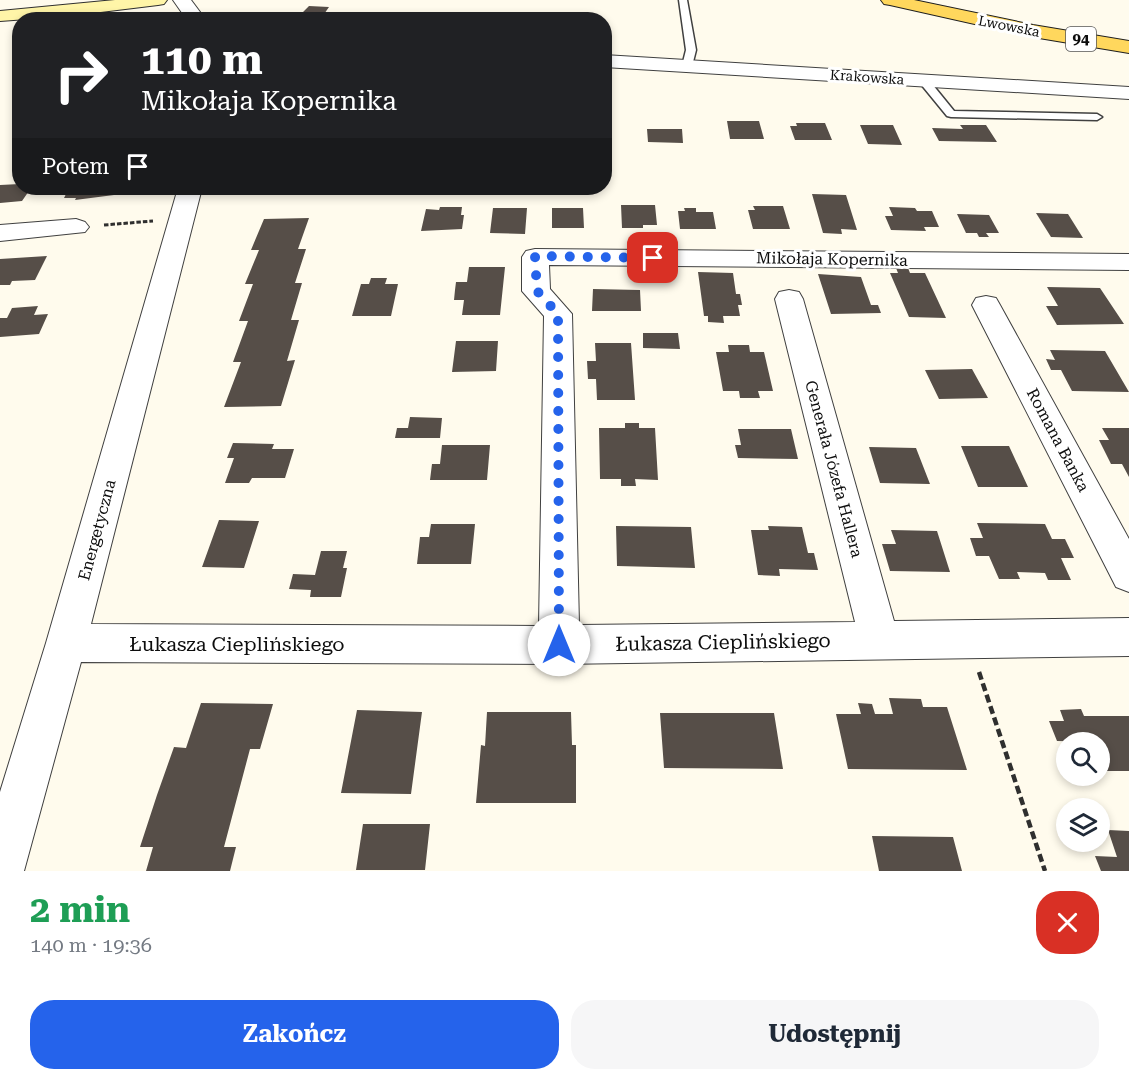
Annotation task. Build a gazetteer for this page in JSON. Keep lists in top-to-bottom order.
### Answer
{
  "streets": {
    "main road": ["Lwowska", "94"],
    "street": [
      "Krakowska",
      "Mikołaja Kopernika",
      "Romana Banka",
      "Generała Józefa Hallera",
      "Energetyczna",
      "Łukasza Cieplińskiego"
    ]
  },
  "crossings": [
    ["Mikołaja Kopernika", "Łukasza Cieplińskiego"],
    ["Generała Józefa Hallera", "Łukasza Cieplińskiego"],
    ["Energetyczna", "Łukasza Cieplińskiego"]
  ],
  "page": {
    "turn": ["110 m", "Mikołaja Kopernika"],
    "then": "Potem",
    "heading": ["2 min", "140 m · 19:36"],
    "buttons": ["Zakończ", "Udostępnij"]
  }
}
